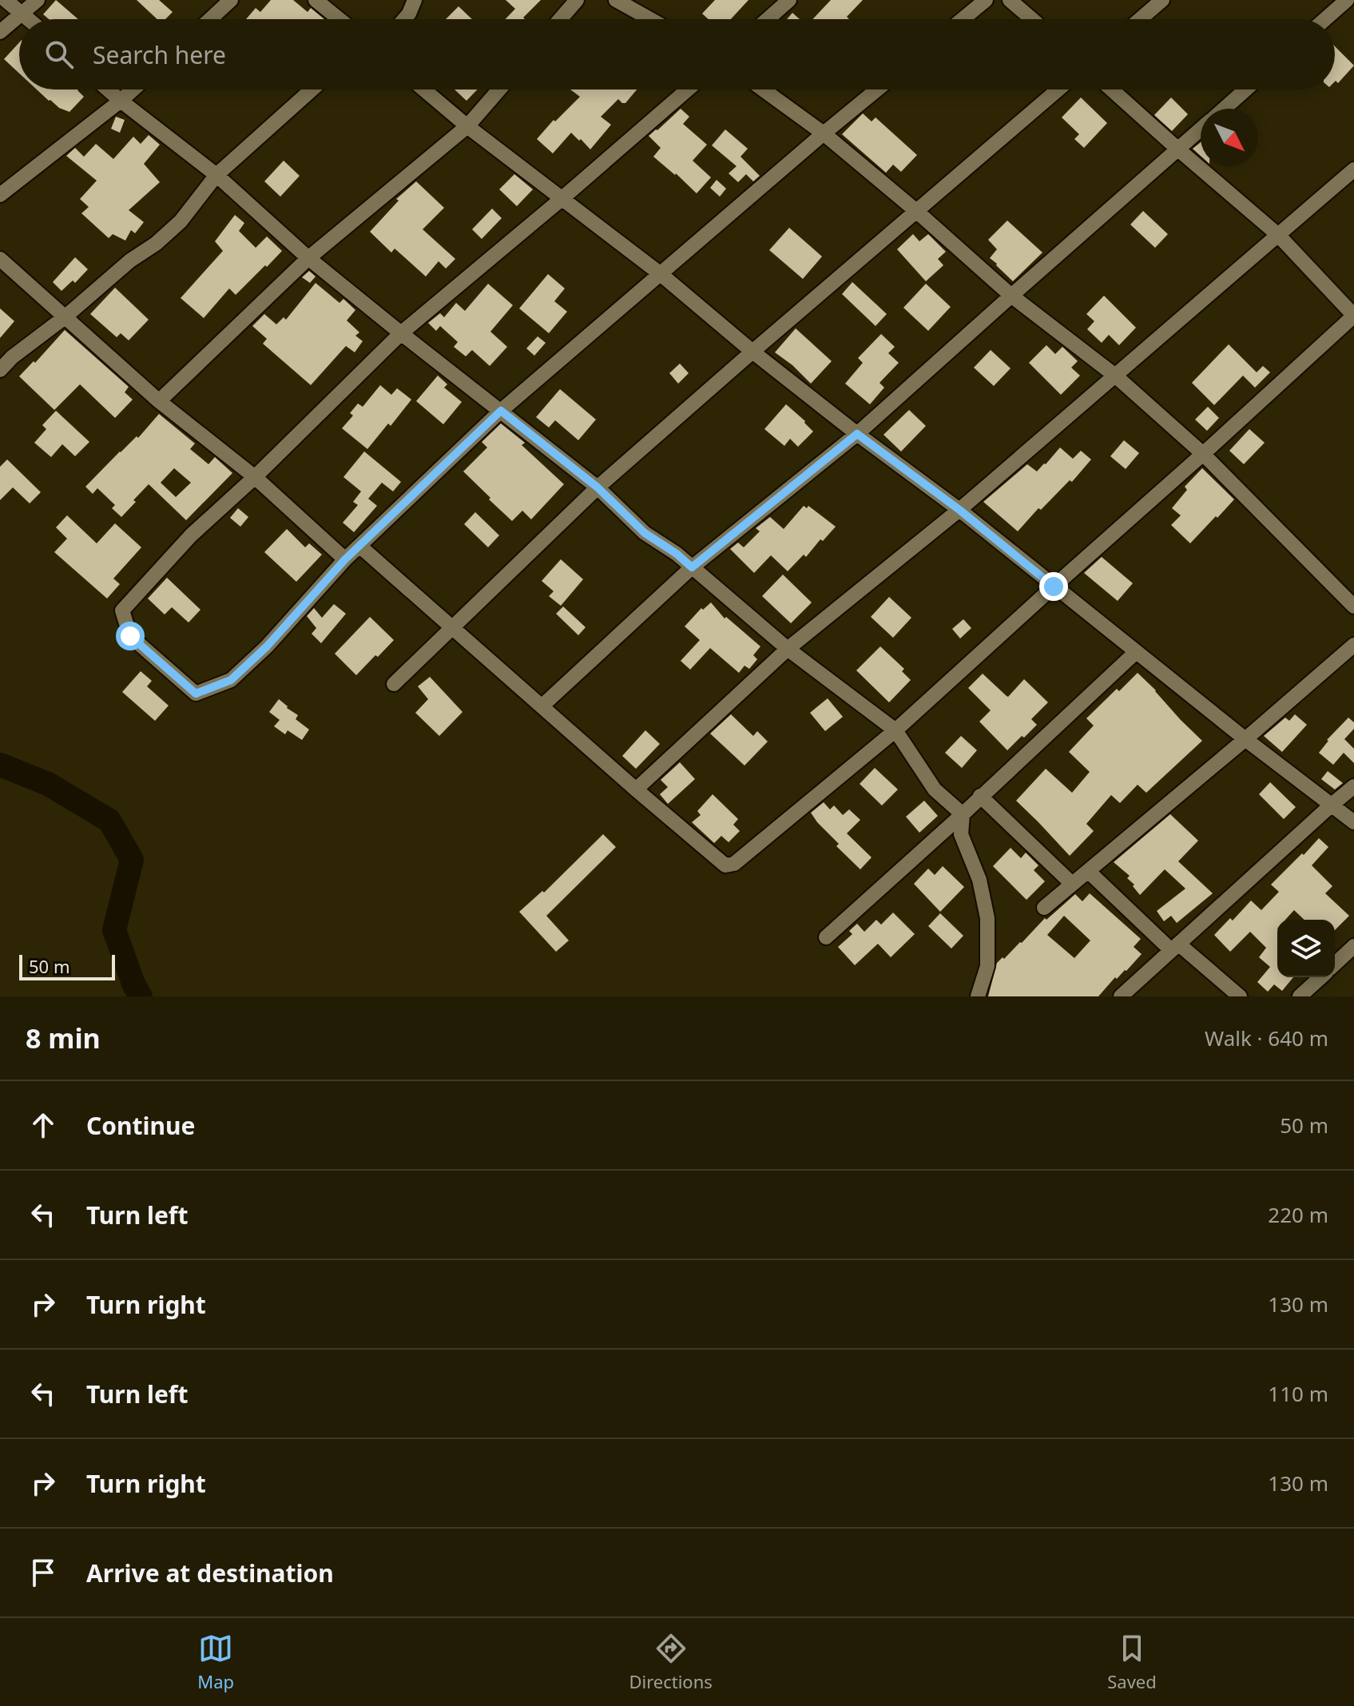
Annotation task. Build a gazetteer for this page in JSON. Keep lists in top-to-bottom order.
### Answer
{
  "scale_bar": "50 m",
  "north": "bottom right",
  "page": {
    "search": "Search here",
    "scale": "50 m",
    "heading": ["8 min", "Walk · 640 m"],
    "list": [
      ["Continue", "50 m"],
      ["Turn left", "220 m"],
      ["Turn right", "130 m"],
      ["Turn left", "110 m"],
      ["Turn right", "130 m"],
      "Arrive at destination"
    ],
    "nav": ["Map", "Directions", "Saved"]
  }
}
